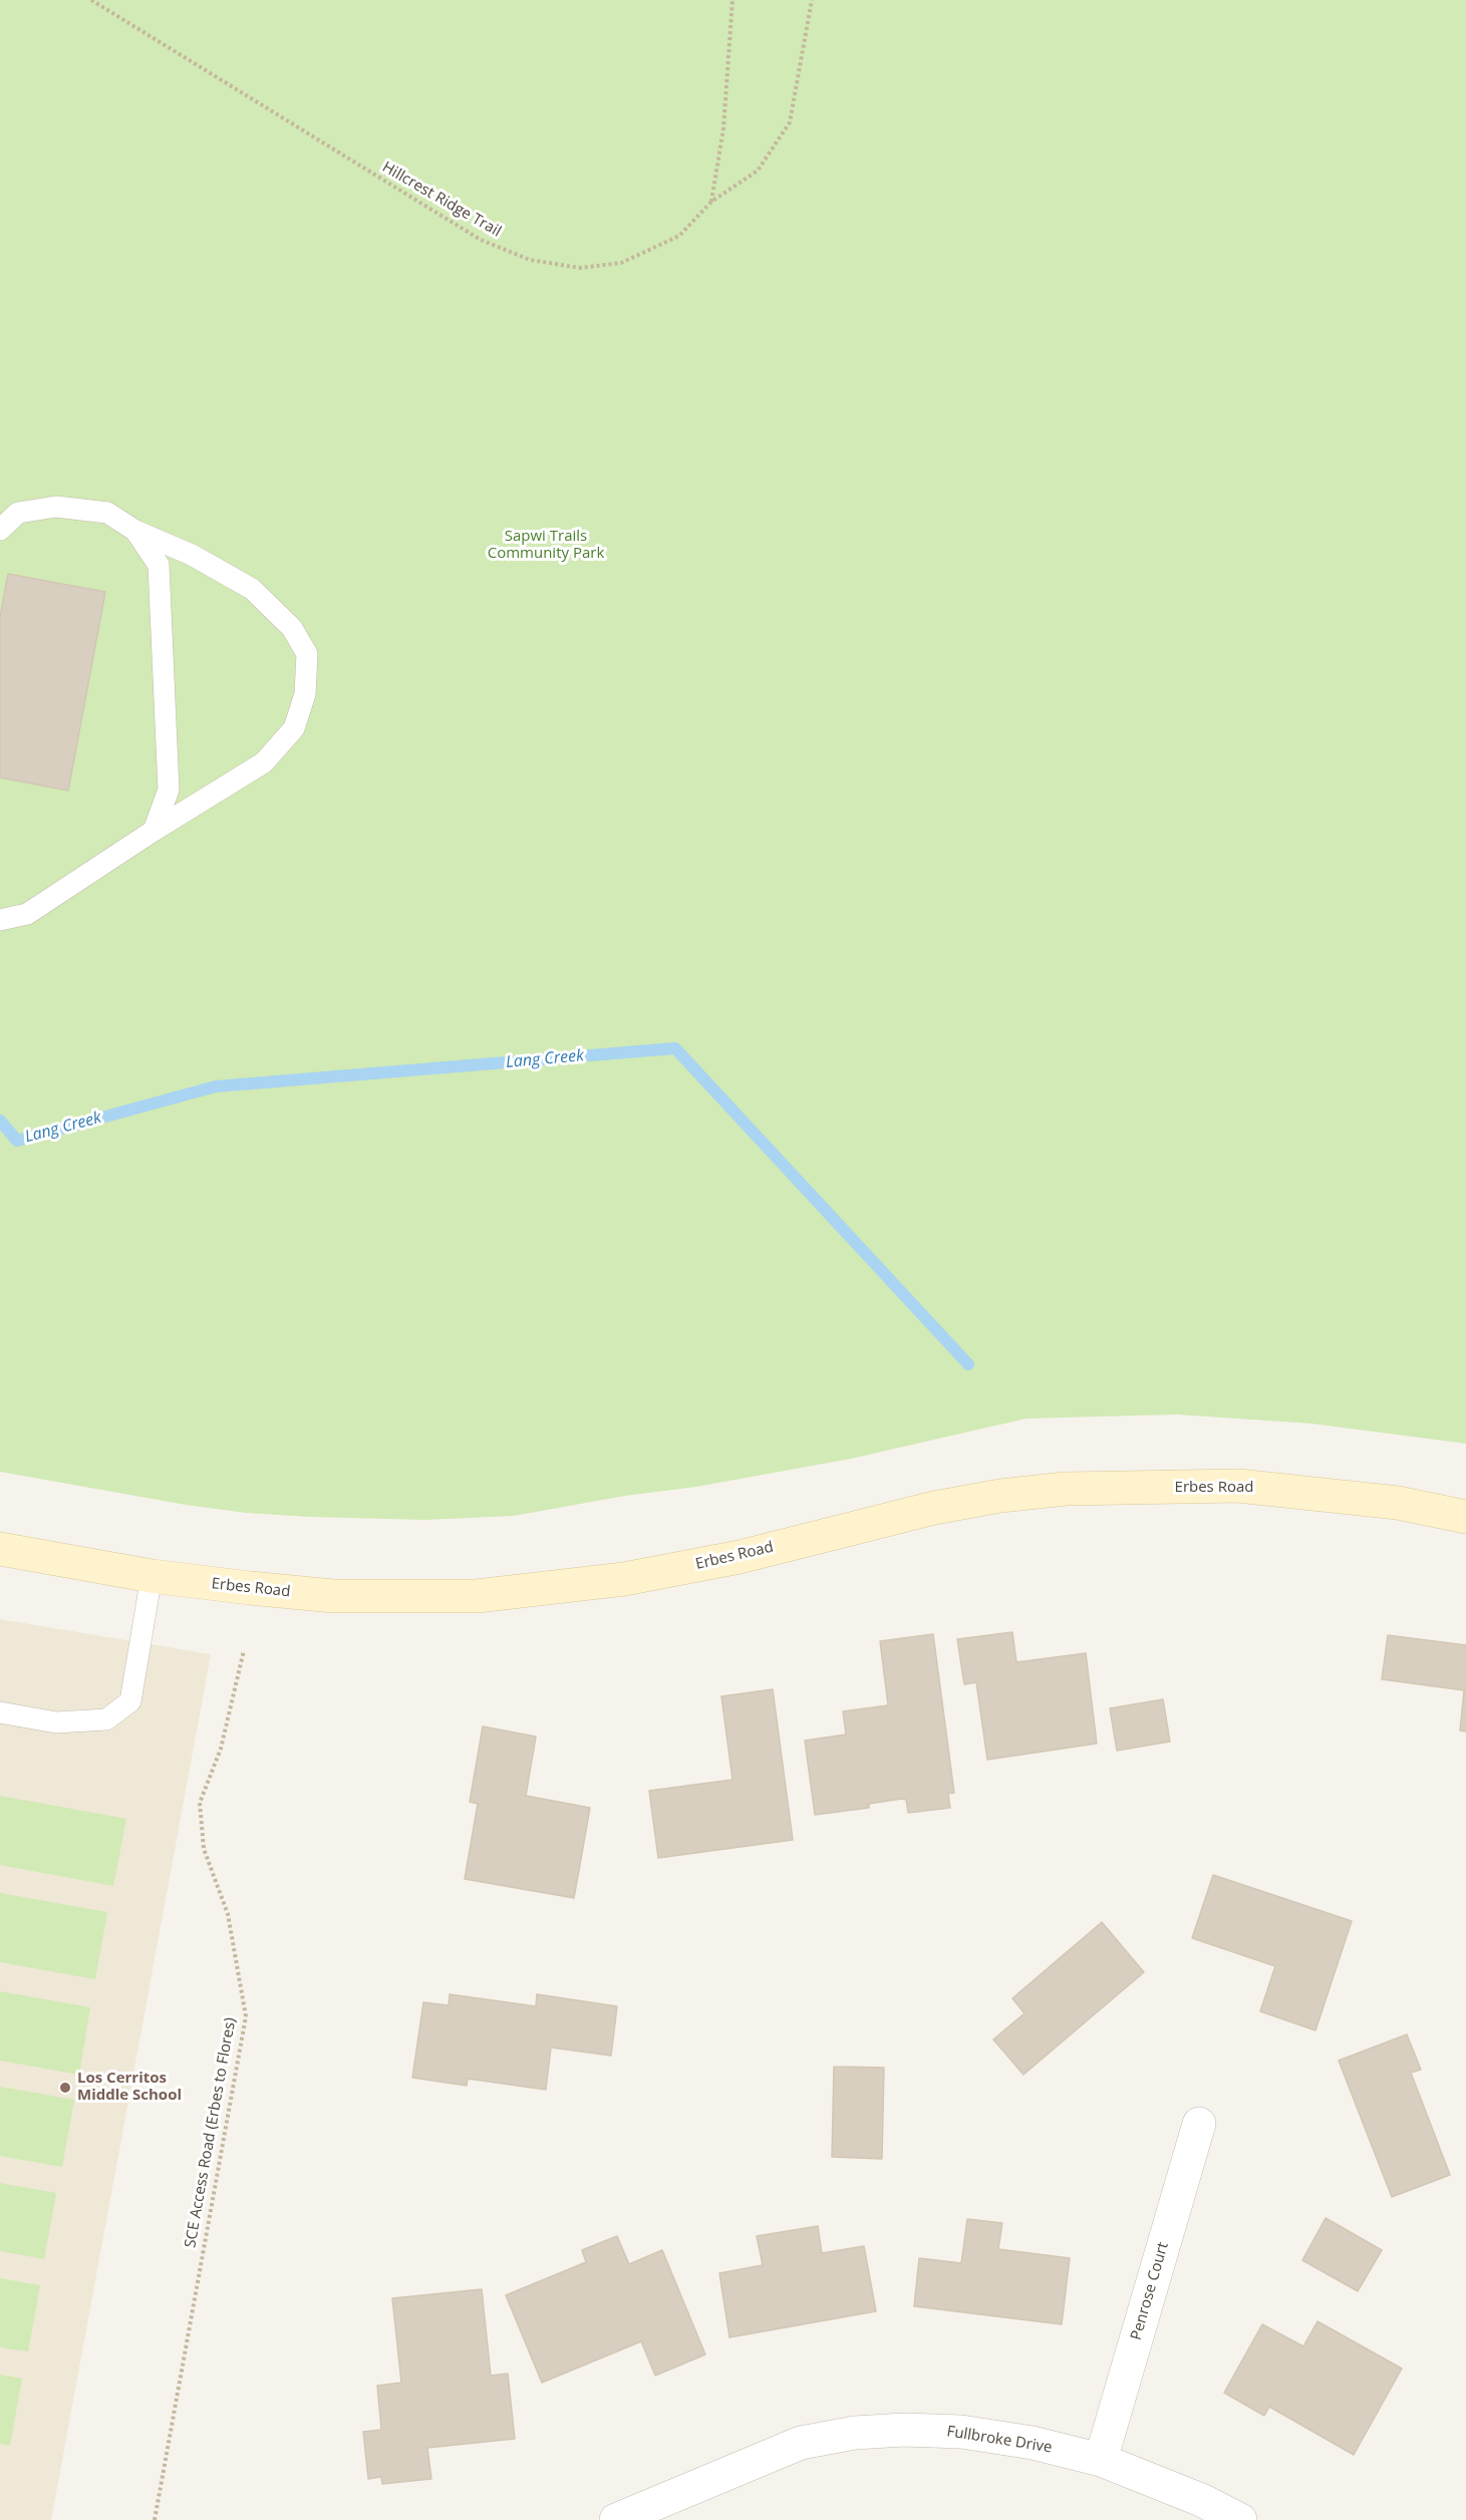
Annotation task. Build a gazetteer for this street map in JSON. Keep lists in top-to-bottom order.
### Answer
{
  "streets": {
    "main road": ["Erbes Road"],
    "street": ["Penrose Court", "Fullbroke Drive"],
    "path": ["Hillcrest Ridge Trail", "SCE Access Road (Erbes to Flores)"]
  },
  "crossings": [
    ["Penrose Court", "Fullbroke Drive"]
  ],
  "water": ["Lang Creek"],
  "parks": ["Sapwi Trails Community Park"],
  "places": ["Los Cerritos Middle School"]
}
